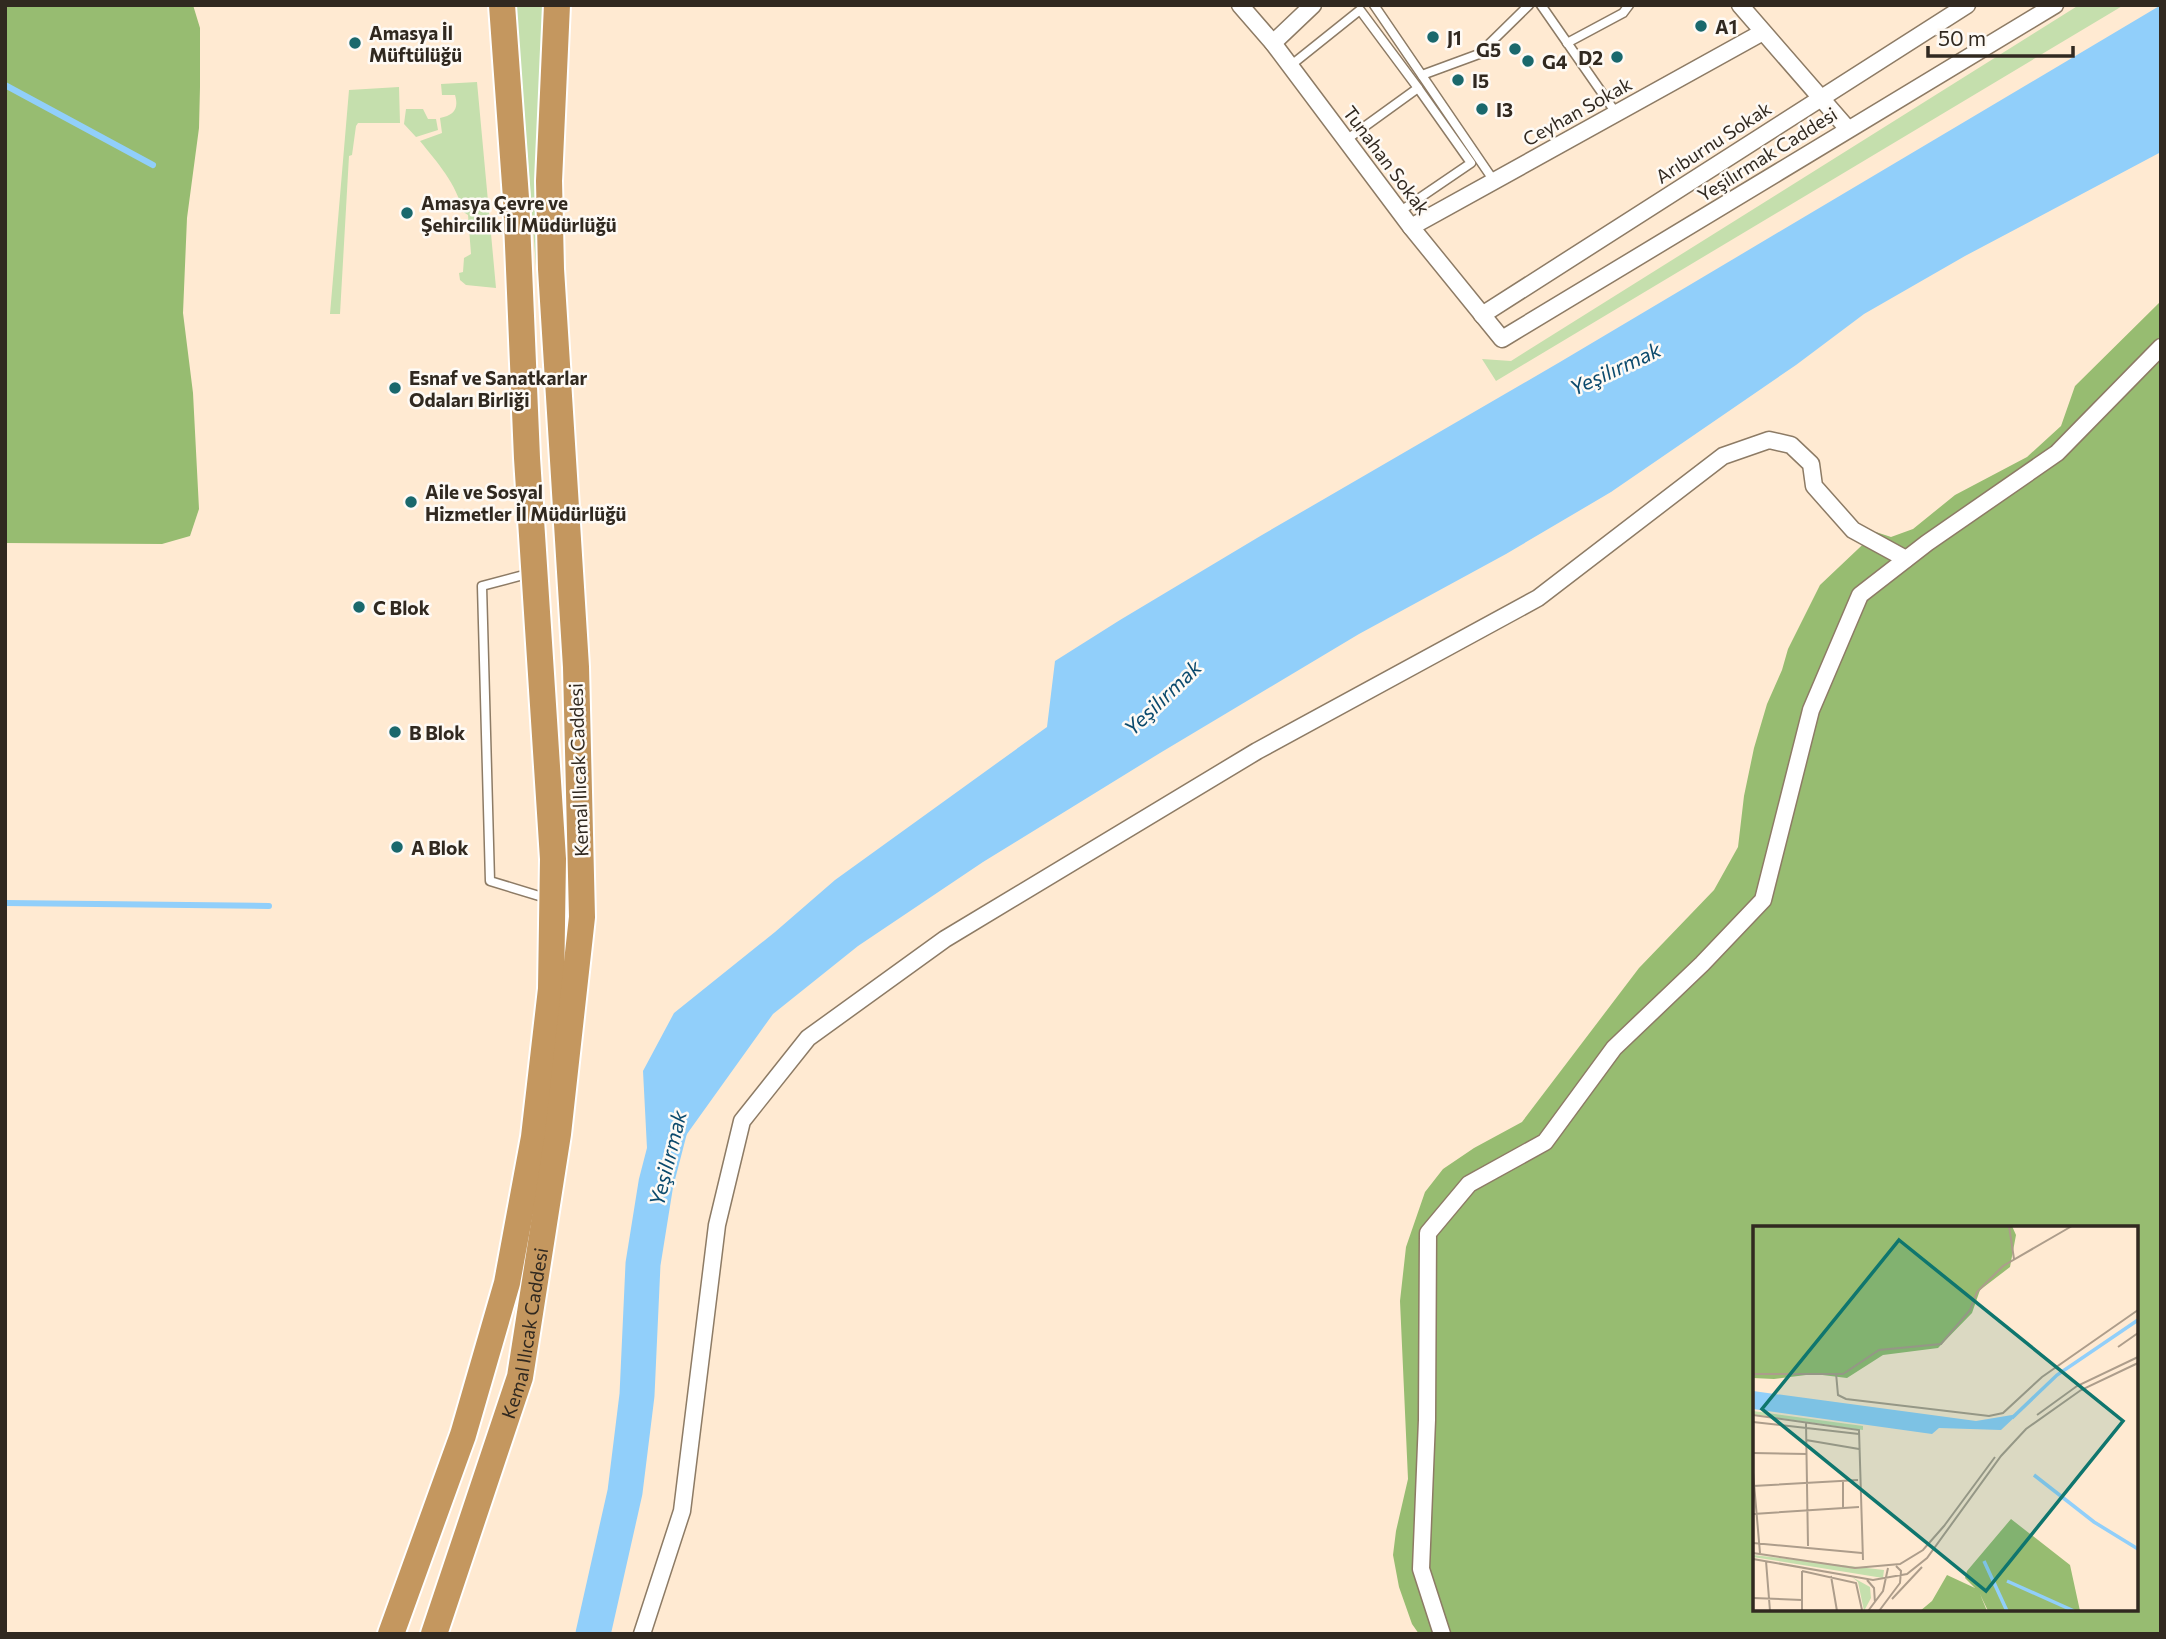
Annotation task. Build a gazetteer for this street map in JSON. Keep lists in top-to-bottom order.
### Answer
{
  "streets": {
    "highway": ["Kemal Ilıcak Caddesi"],
    "street": [
      "Ceyhan Sokak",
      "Arıburnu Sokak",
      "Yeşilırmak Caddesi",
      "Tunahan Sokak"
    ]
  },
  "crossings": [
    ["Ceyhan Sokak", "Tunahan Sokak"],
    ["Arıburnu Sokak", "Tunahan Sokak"],
    ["Yeşilırmak Caddesi", "Tunahan Sokak"]
  ],
  "water": ["Yeşilırmak"],
  "places": [
    "A1",
    "J1",
    "Amasya İl Müftülüğü",
    "G5",
    "D2",
    "G4",
    "I5",
    "I3",
    "Amasya Çevre ve Şehircilik İl Müdürlüğü",
    "Esnaf ve Sanatkarlar Odaları Birliği",
    "Aile ve Sosyal Hizmetler İl Müdürlüğü",
    "C Blok",
    "B Blok",
    "A Blok"
  ],
  "scale_bar": "50 m"
}
